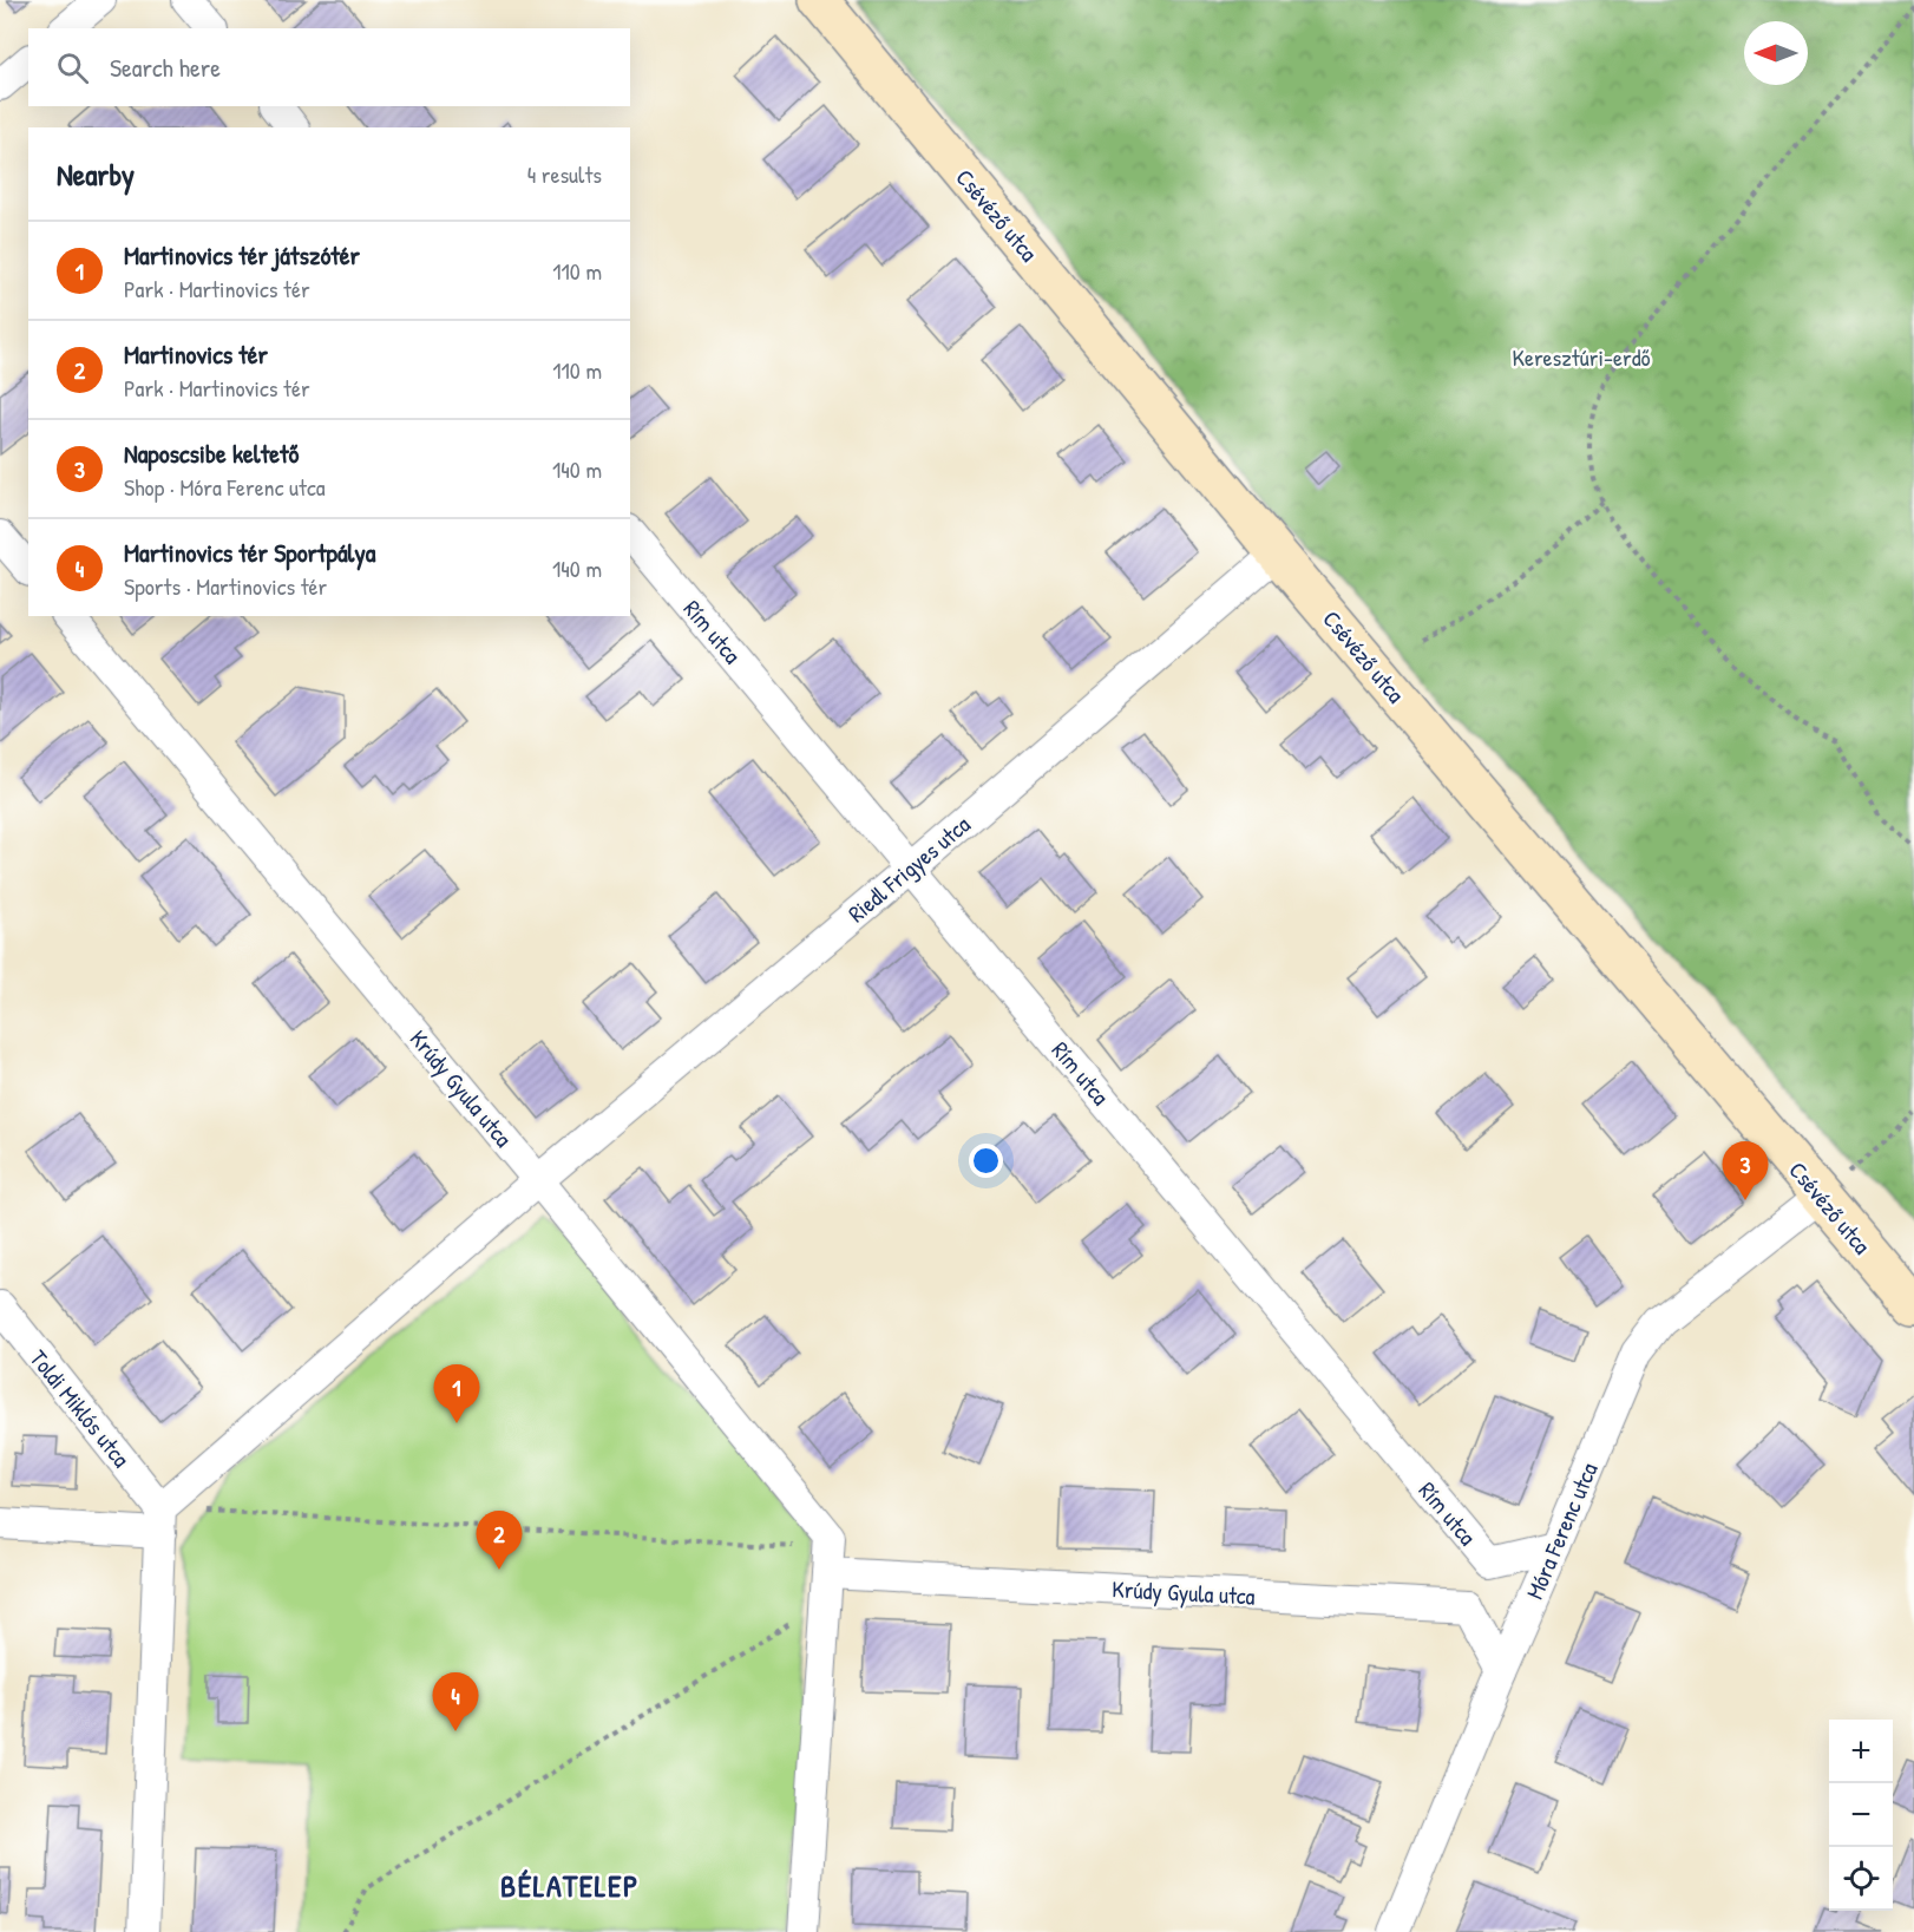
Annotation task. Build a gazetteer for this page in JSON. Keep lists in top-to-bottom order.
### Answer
{
  "streets": {
    "main road": ["Csévéző utca"],
    "street": [
      "Rím utca",
      "Riedl Frigyes utca",
      "Krúdy Gyula utca",
      "Toldi Miklós utca",
      "Móra Ferenc utca"
    ]
  },
  "crossings": [
    ["Csévéző utca", "Riedl Frigyes utca"],
    ["Csévéző utca", "Móra Ferenc utca"],
    ["Rím utca", "Riedl Frigyes utca"],
    ["Rím utca", "Móra Ferenc utca"],
    ["Riedl Frigyes utca", "Krúdy Gyula utca"],
    ["Riedl Frigyes utca", "Toldi Miklós utca"]
  ],
  "districts": ["BÉLATELEP"],
  "parks": ["Keresztúri-erdő"],
  "north": "left",
  "page": {
    "search": "Search here",
    "heading": ["Nearby", "4 results"],
    "list": [
      {
        "mark": "1",
        "name": "Martinovics tér játszótér",
        "note": "Park · Martinovics tér",
        "value": "110 m"
      },
      {
        "mark": "2",
        "name": "Martinovics tér",
        "note": "Park · Martinovics tér",
        "value": "110 m"
      },
      {
        "mark": "3",
        "name": "Naposcsibe keltető",
        "note": "Shop · Móra Ferenc utca",
        "value": "140 m"
      },
      {
        "mark": "4",
        "name": "Martinovics tér Sportpálya",
        "note": "Sports · Martinovics tér",
        "value": "140 m"
      }
    ],
    "pins": [
      "3",
      "1",
      "2",
      "4"
    ],
    "map_buttons": ["+", "−"]
  }
}
